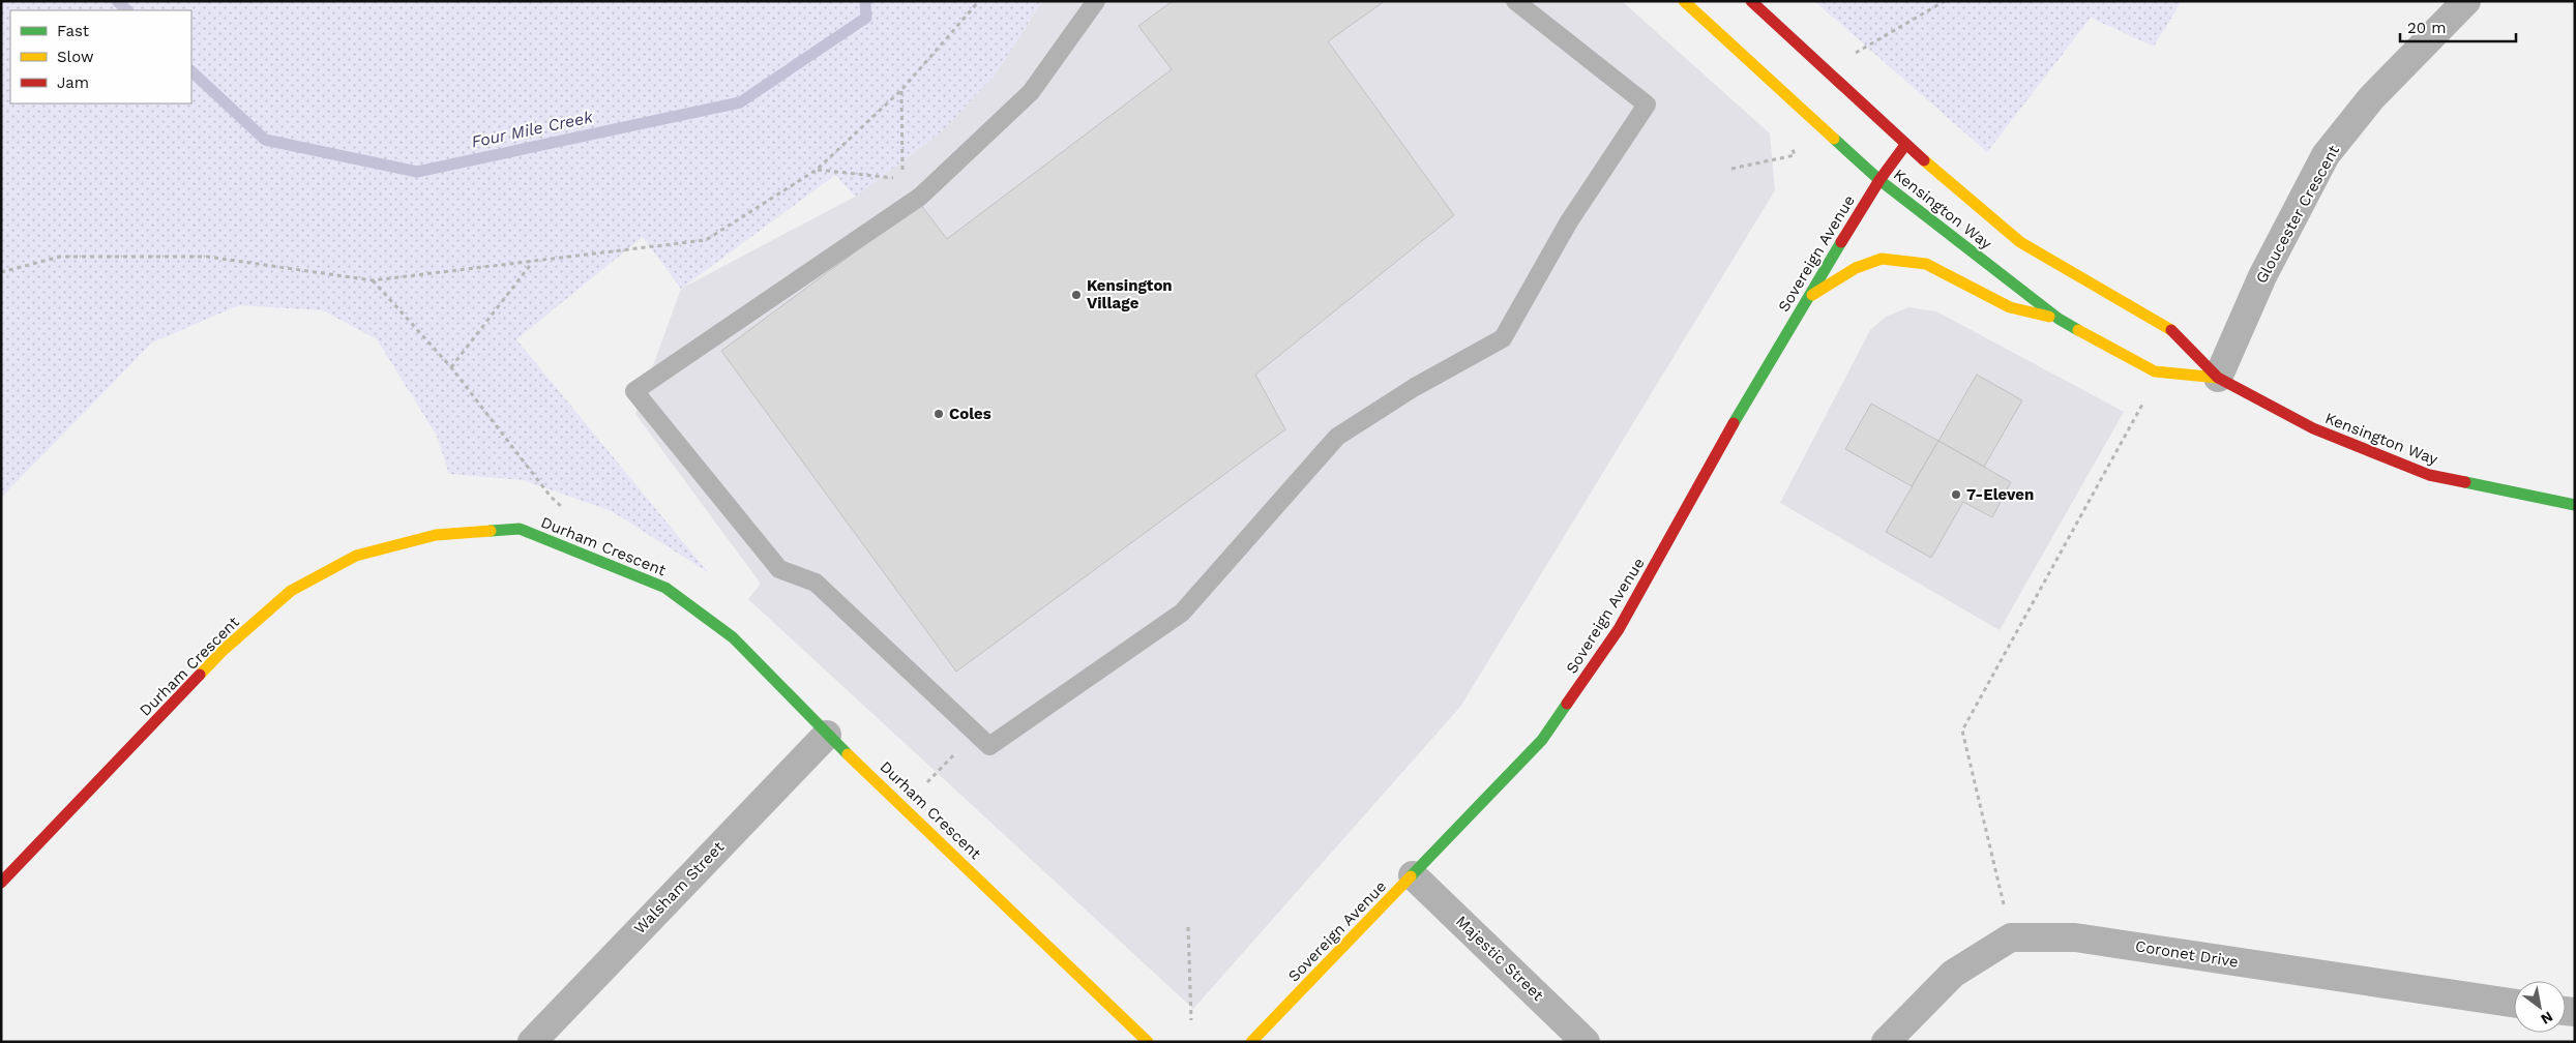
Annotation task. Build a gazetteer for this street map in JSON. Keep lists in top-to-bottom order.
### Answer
{
  "streets": {
    "street": [
      "Kensington Way",
      "Gloucester Crescent",
      "Sovereign Avenue",
      "Durham Crescent",
      "Walsham Street",
      "Coronet Drive",
      "Majestic Street"
    ]
  },
  "crossings": [
    ["Kensington Way", "Gloucester Crescent"],
    ["Kensington Way", "Sovereign Avenue"],
    ["Sovereign Avenue", "Majestic Street"],
    ["Durham Crescent", "Walsham Street"]
  ],
  "water": ["Four Mile Creek"],
  "places": ["Kensington Village", "Coles", "7-Eleven"],
  "legend": ["Fast", "Slow", "Jam"],
  "scale_bar": "20 m",
  "north": "bottom right"
}
